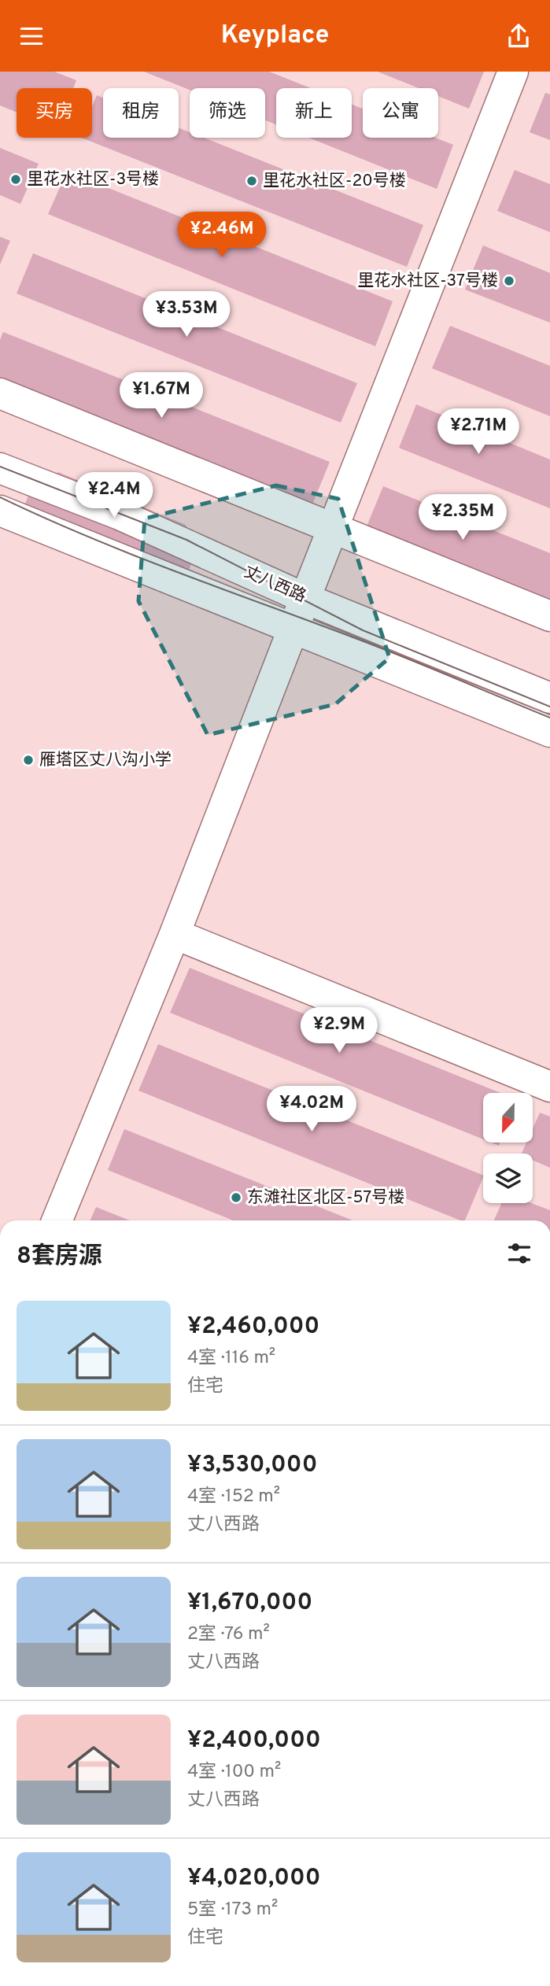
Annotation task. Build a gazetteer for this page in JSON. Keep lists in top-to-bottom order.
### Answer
{
  "streets": {
    "street": ["丈八西路"]
  },
  "places": [
    "里花水社区-3号楼",
    "里花水社区-20号楼",
    "里花水社区-37号楼",
    "雁塔区丈八沟小学",
    "东滩社区北区-57号楼"
  ],
  "north": "bottom",
  "page": {
    "header": "Keyplace",
    "chip": [
      "买房",
      "租房",
      "筛选",
      "新上",
      "公寓"
    ],
    "price": [
      "¥2.46M",
      "¥3.53M",
      "¥1.67M",
      "¥2.71M",
      "¥2.4M",
      "¥2.35M",
      "¥2.9M",
      "¥4.02M"
    ],
    "heading": "8套房源",
    "list": [
      {
        "name": "¥2,460,000",
        "note": "4室 · 116 m² · 住宅"
      },
      {
        "name": "¥3,530,000",
        "note": "4室 · 152 m² · 丈八西路"
      },
      {
        "name": "¥1,670,000",
        "note": "2室 · 76 m² · 丈八西路"
      },
      {
        "name": "¥2,400,000",
        "note": "4室 · 100 m² · 丈八西路"
      },
      {
        "name": "¥4,020,000",
        "note": "5室 · 173 m² · 住宅"
      }
    ]
  }
}
